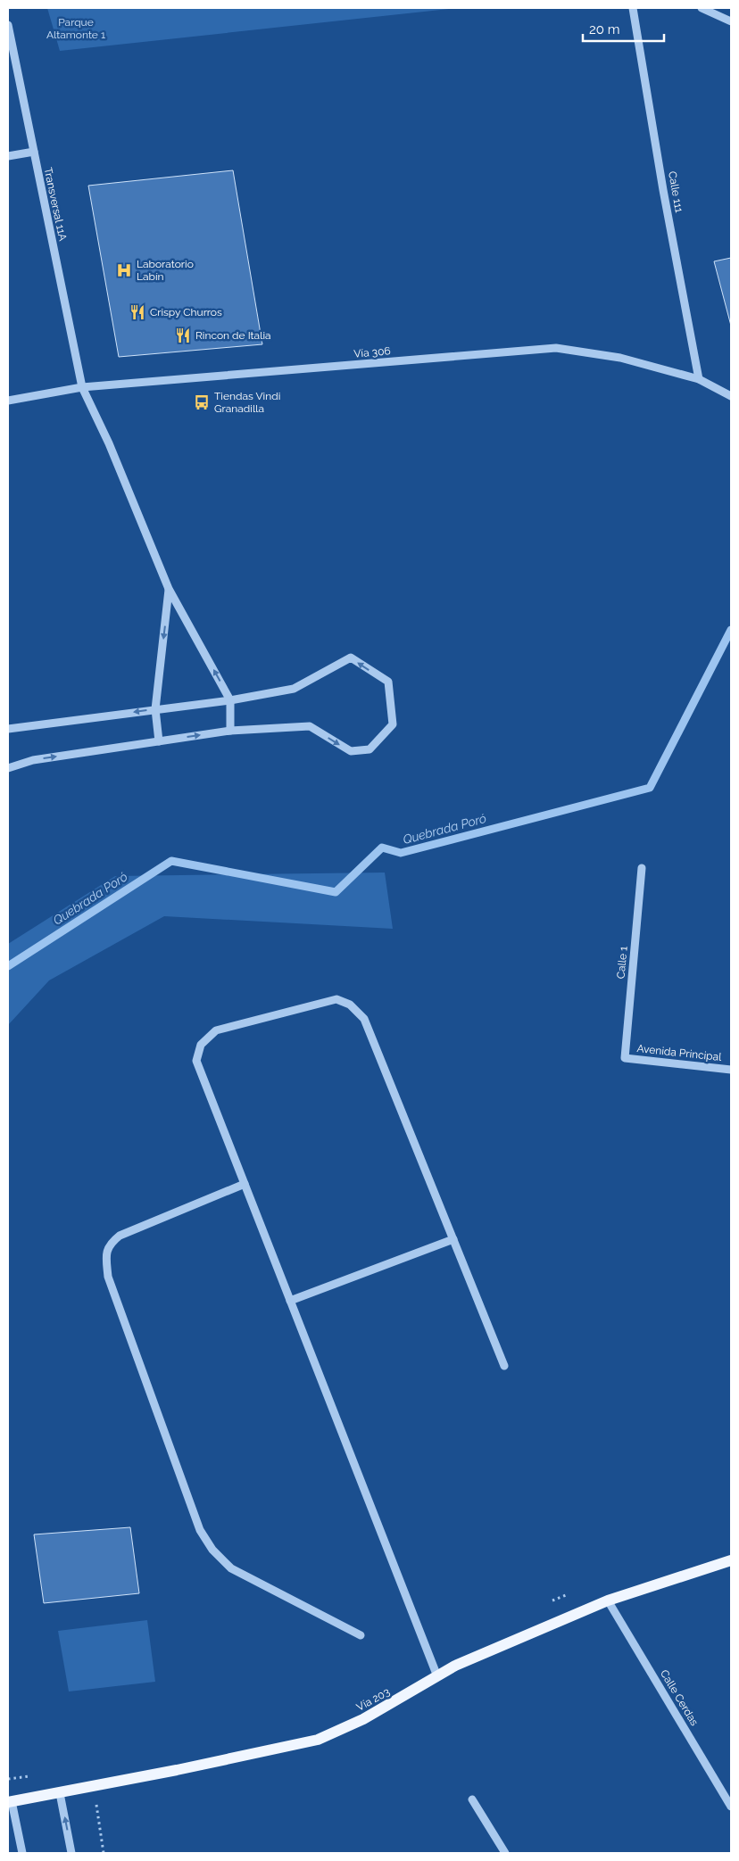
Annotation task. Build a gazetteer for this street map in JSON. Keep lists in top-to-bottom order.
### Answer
{
  "streets": {
    "main road": ["Vía 203"],
    "street": [
      "Calle 111",
      "Transversal 11A",
      "Vía 306",
      "Calle 1",
      "Avenida Principal",
      "Calle Cerdas"
    ]
  },
  "crossings": [
    ["Calle 111", "Vía 306"],
    ["Transversal 11A", "Vía 306"],
    ["Calle 1", "Avenida Principal"],
    ["Calle Cerdas", "Vía 203"]
  ],
  "water": ["Quebrada Poró"],
  "parks": ["Parque Altamonte 1"],
  "places": {
    "hospital": ["Laboratorio Labín"],
    "restaurant": ["Crispy Churros", "Rincon de Italia"],
    "bus stop": ["Tiendas Vindi Granadilla"]
  },
  "scale_bar": "20 m"
}
